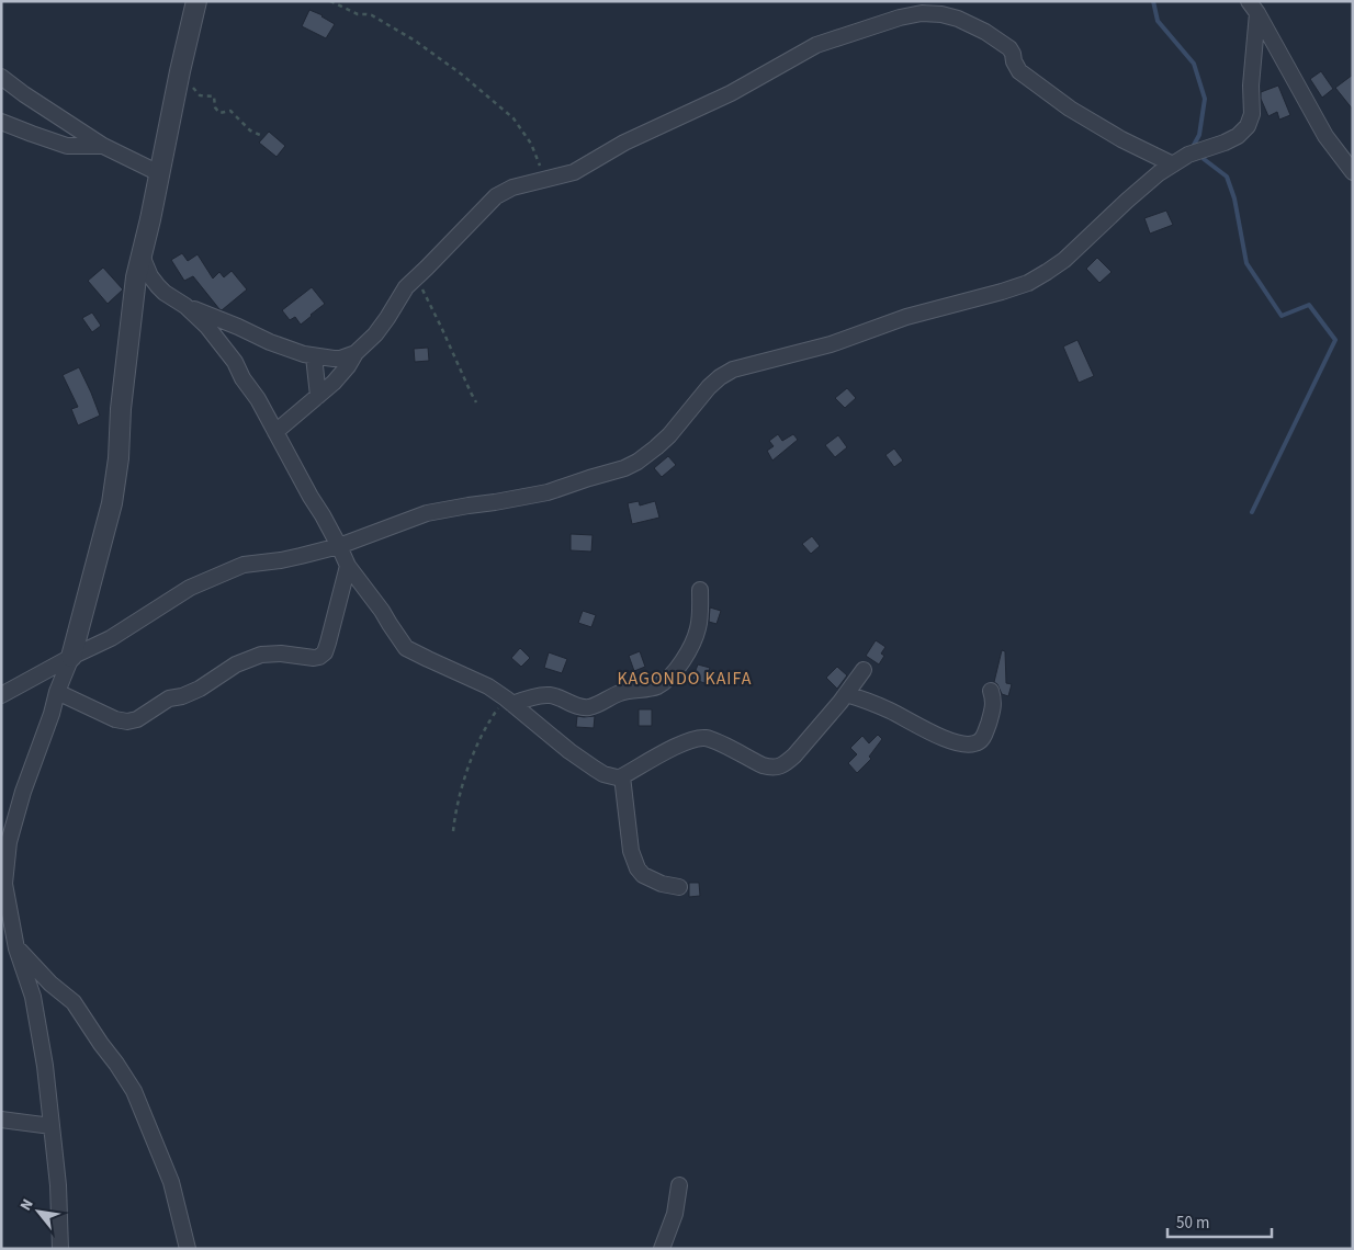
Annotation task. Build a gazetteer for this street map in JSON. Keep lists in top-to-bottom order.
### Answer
{
  "districts": ["KAGONDO KAIFA"],
  "scale_bar": "50 m",
  "north": "top left"
}
